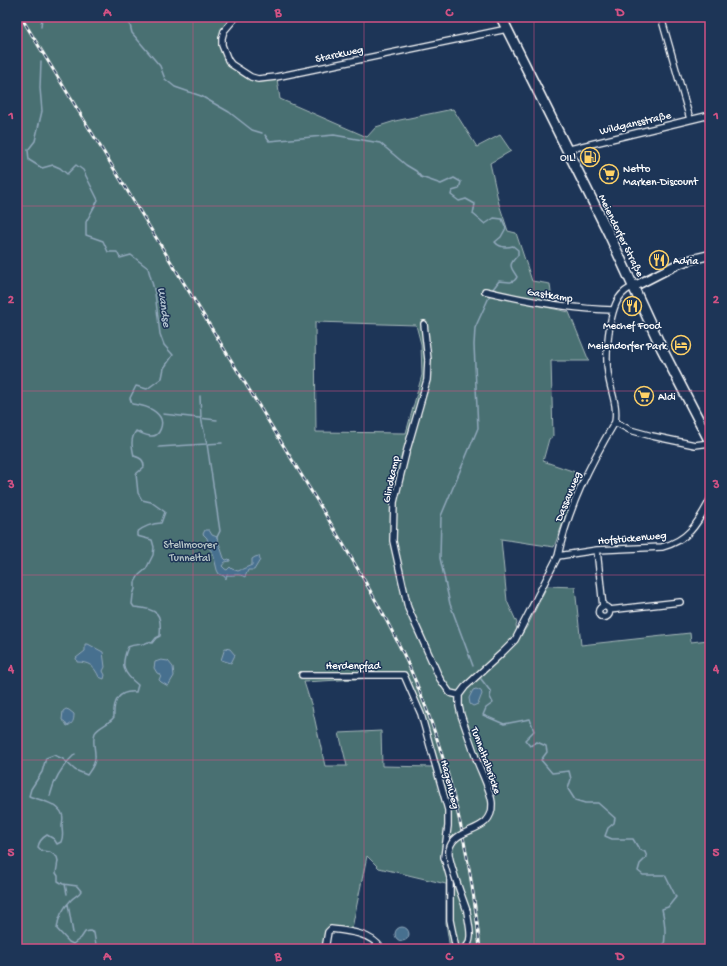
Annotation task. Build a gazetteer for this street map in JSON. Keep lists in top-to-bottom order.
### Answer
{
  "streets": {
    "main road": ["Meiendorfer Straße"],
    "street": [
      "Starckweg",
      "Wildgansstraße",
      "Gastkamp",
      "Glindkamp",
      "Dassauweg",
      "Hofstückenweg",
      "Herdenpfad",
      "Tunneltalbrücke",
      "Hagenweg"
    ]
  },
  "crossings": [
    ["Starckweg", "Meiendorfer Straße"],
    ["Wildgansstraße", "Meiendorfer Straße"],
    ["Meiendorfer Straße", "Dassauweg"],
    ["Gastkamp", "Dassauweg"],
    ["Glindkamp", "Dassauweg"],
    ["Glindkamp", "Tunneltalbrücke"],
    ["Dassauweg", "Hofstückenweg"],
    ["Dassauweg", "Tunneltalbrücke"],
    ["Herdenpfad", "Hagenweg"]
  ],
  "water": ["Wandse"],
  "parks": ["Stellmoorer Tunneltal"],
  "places": {
    "fuel station": ["OIL!"],
    "supermarket": ["Netto Marken-Discount", "Aldi"],
    "restaurant": ["Adria", "Mechef Food"],
    "hotel": ["Meiendorfer Park"]
  },
  "grid": {
    "columns": [
      "A",
      "B",
      "C",
      "D"
    ],
    "rows": [
      "1",
      "2",
      "3",
      "4",
      "5"
    ]
  }
}
